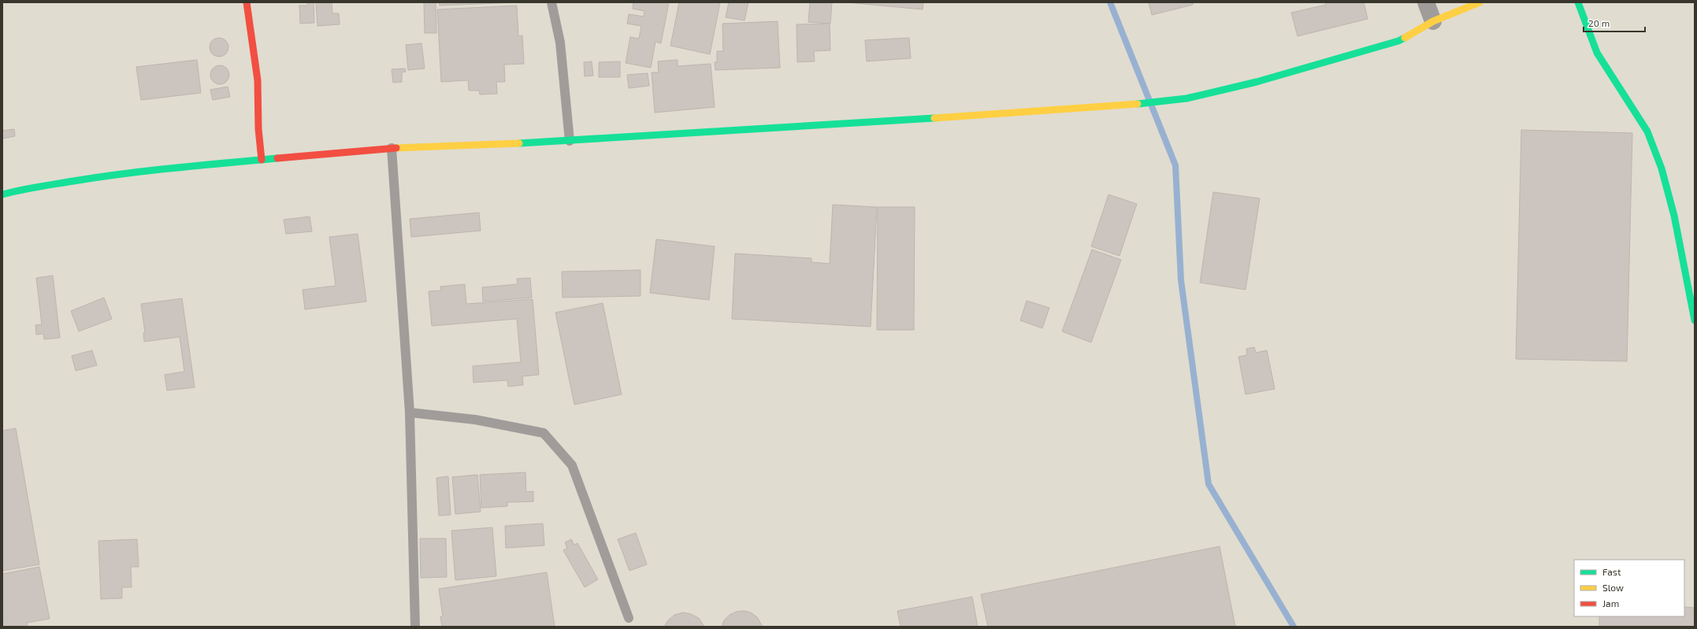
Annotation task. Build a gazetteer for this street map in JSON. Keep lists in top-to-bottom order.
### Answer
{
  "legend": ["Fast", "Slow", "Jam"],
  "scale_bar": "20 m"
}
